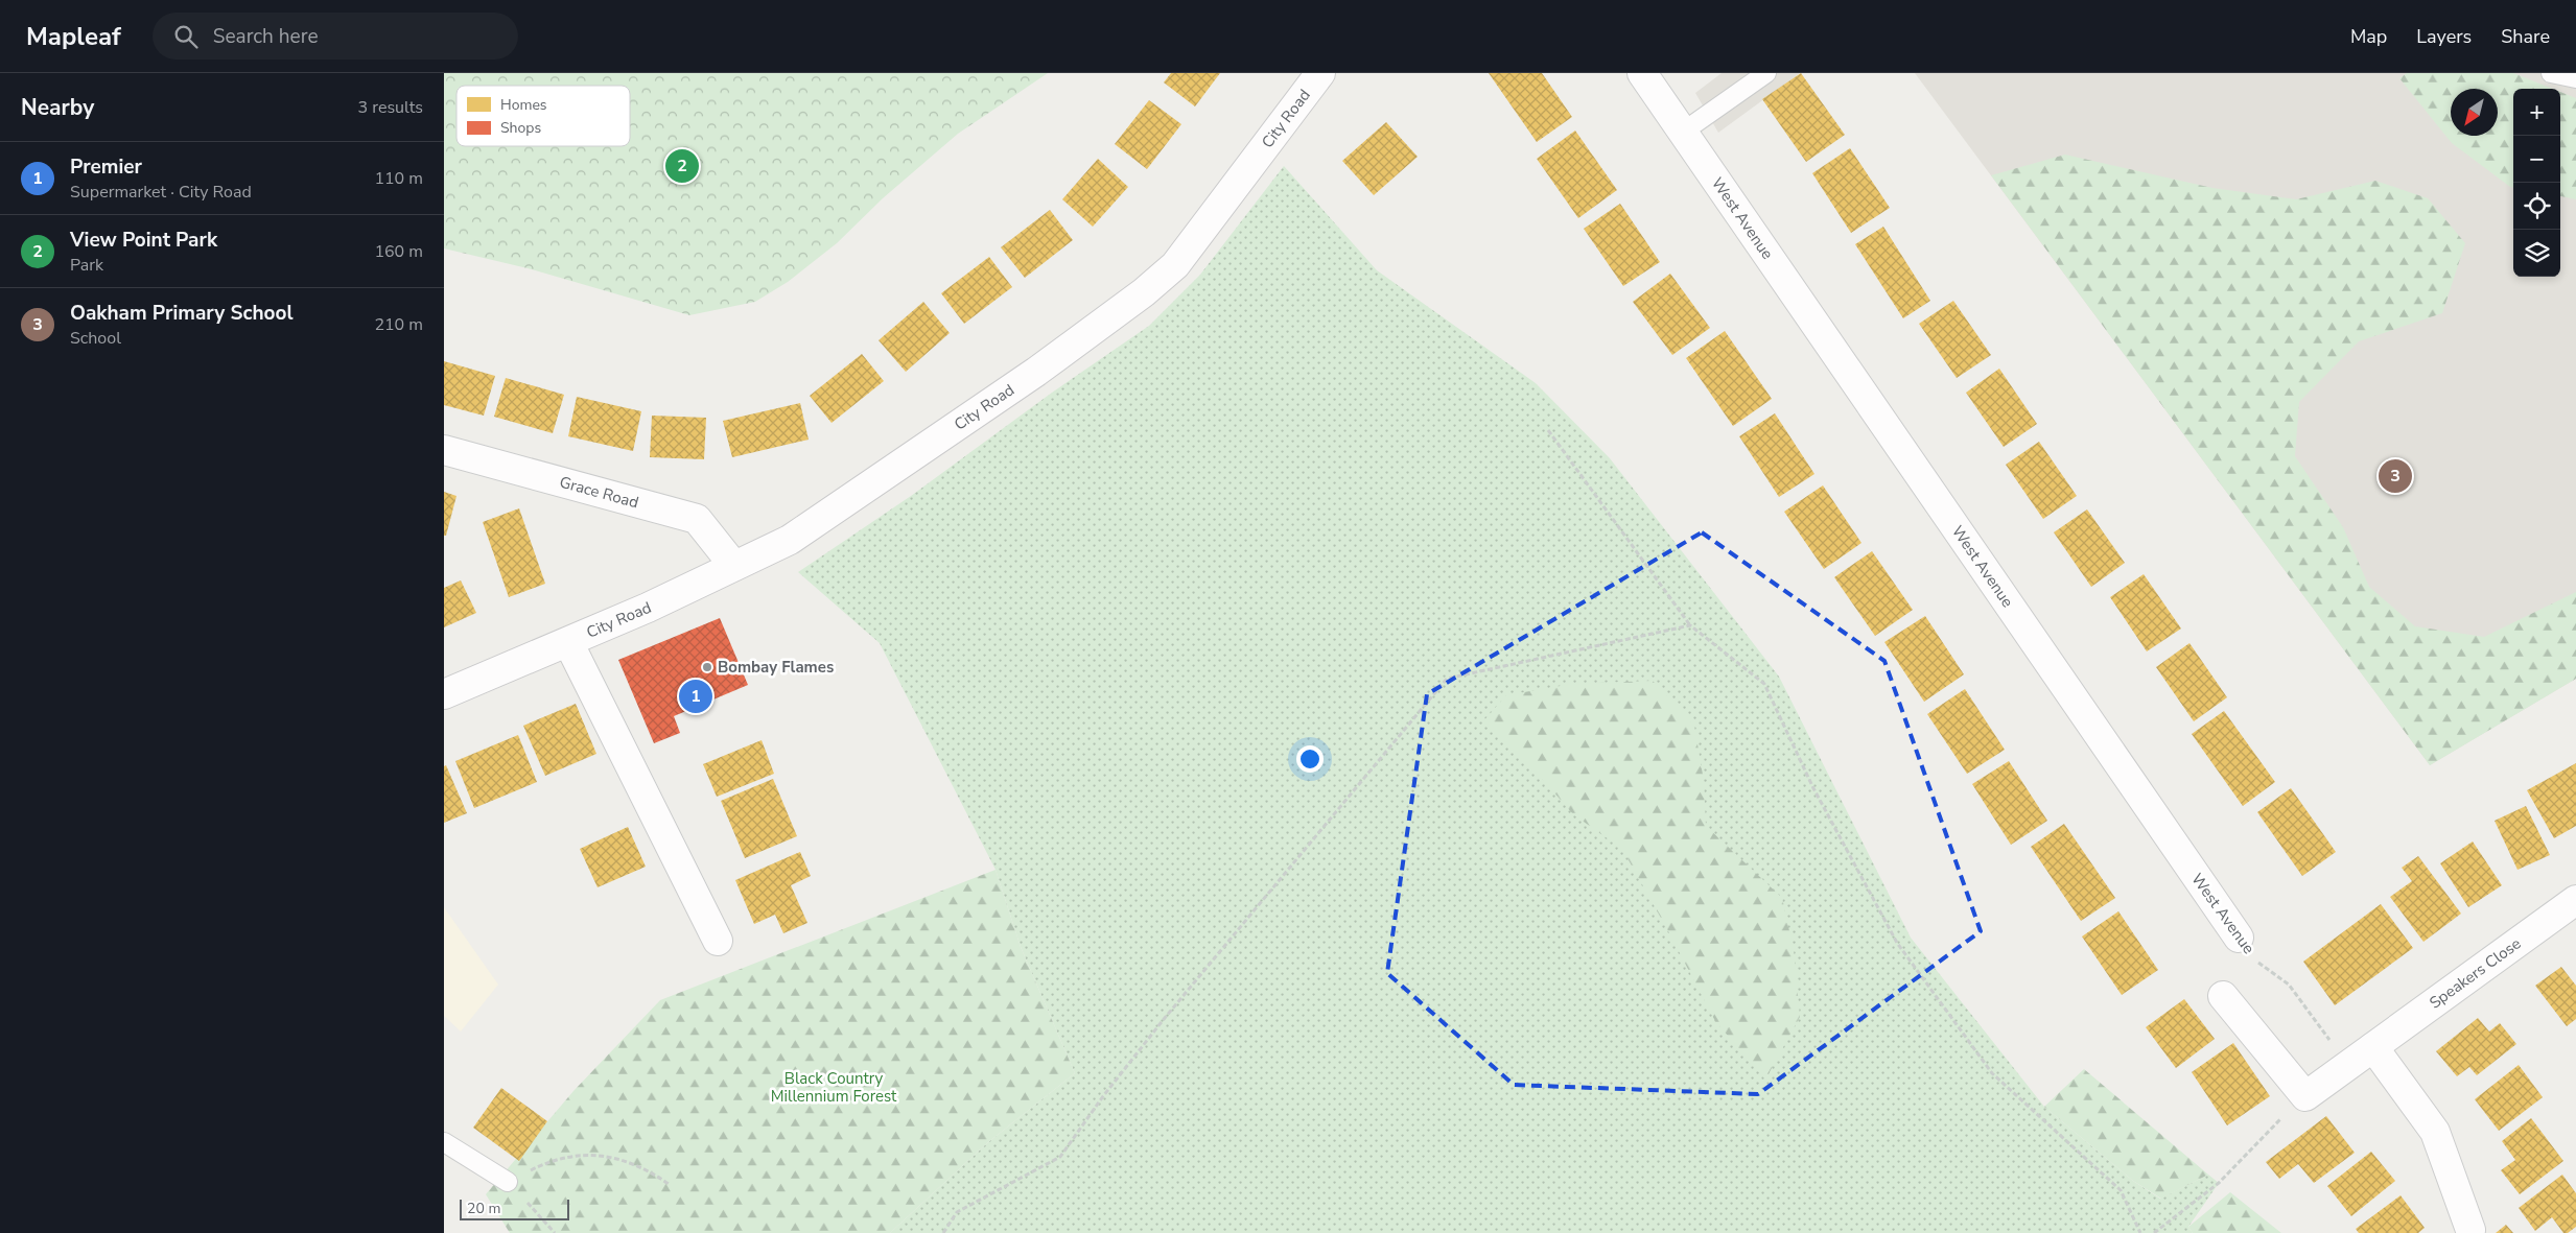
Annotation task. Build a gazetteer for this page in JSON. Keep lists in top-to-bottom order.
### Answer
{
  "streets": {
    "street": [
      "City Road",
      "West Avenue",
      "Grace Road",
      "Speakers Close"
    ]
  },
  "crossings": [
    ["City Road", "Grace Road"]
  ],
  "parks": ["Black Country Millennium Forest"],
  "places": ["Bombay Flames"],
  "legend": ["Homes", "Shops"],
  "scale_bar": "20 m",
  "north": "bottom left",
  "page": {
    "header": "Mapleaf",
    "search": "Search here",
    "nav": ["Map", "Layers", "Share"],
    "heading": ["Nearby", "3 results"],
    "map_buttons": ["+", "−"],
    "list": [
      {
        "mark": "1",
        "name": "Premier",
        "note": "Supermarket · City Road",
        "value": "110 m"
      },
      {
        "mark": "2",
        "name": "View Point Park",
        "note": "Park",
        "value": "160 m"
      },
      {
        "mark": "3",
        "name": "Oakham Primary School",
        "note": "School",
        "value": "210 m"
      }
    ],
    "pins": ["2", "3", "1"],
    "scale": "20 m"
  }
}
